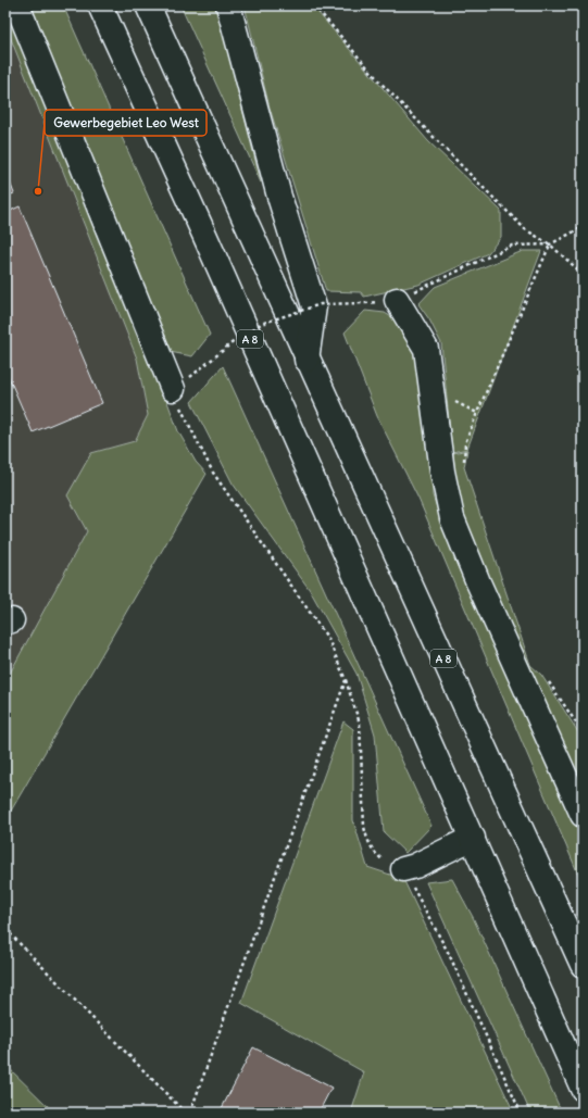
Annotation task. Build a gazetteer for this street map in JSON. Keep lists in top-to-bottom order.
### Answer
{
  "streets": {
    "main road": ["A 8"]
  },
  "places": ["Gewerbegebiet Leo West"]
}
